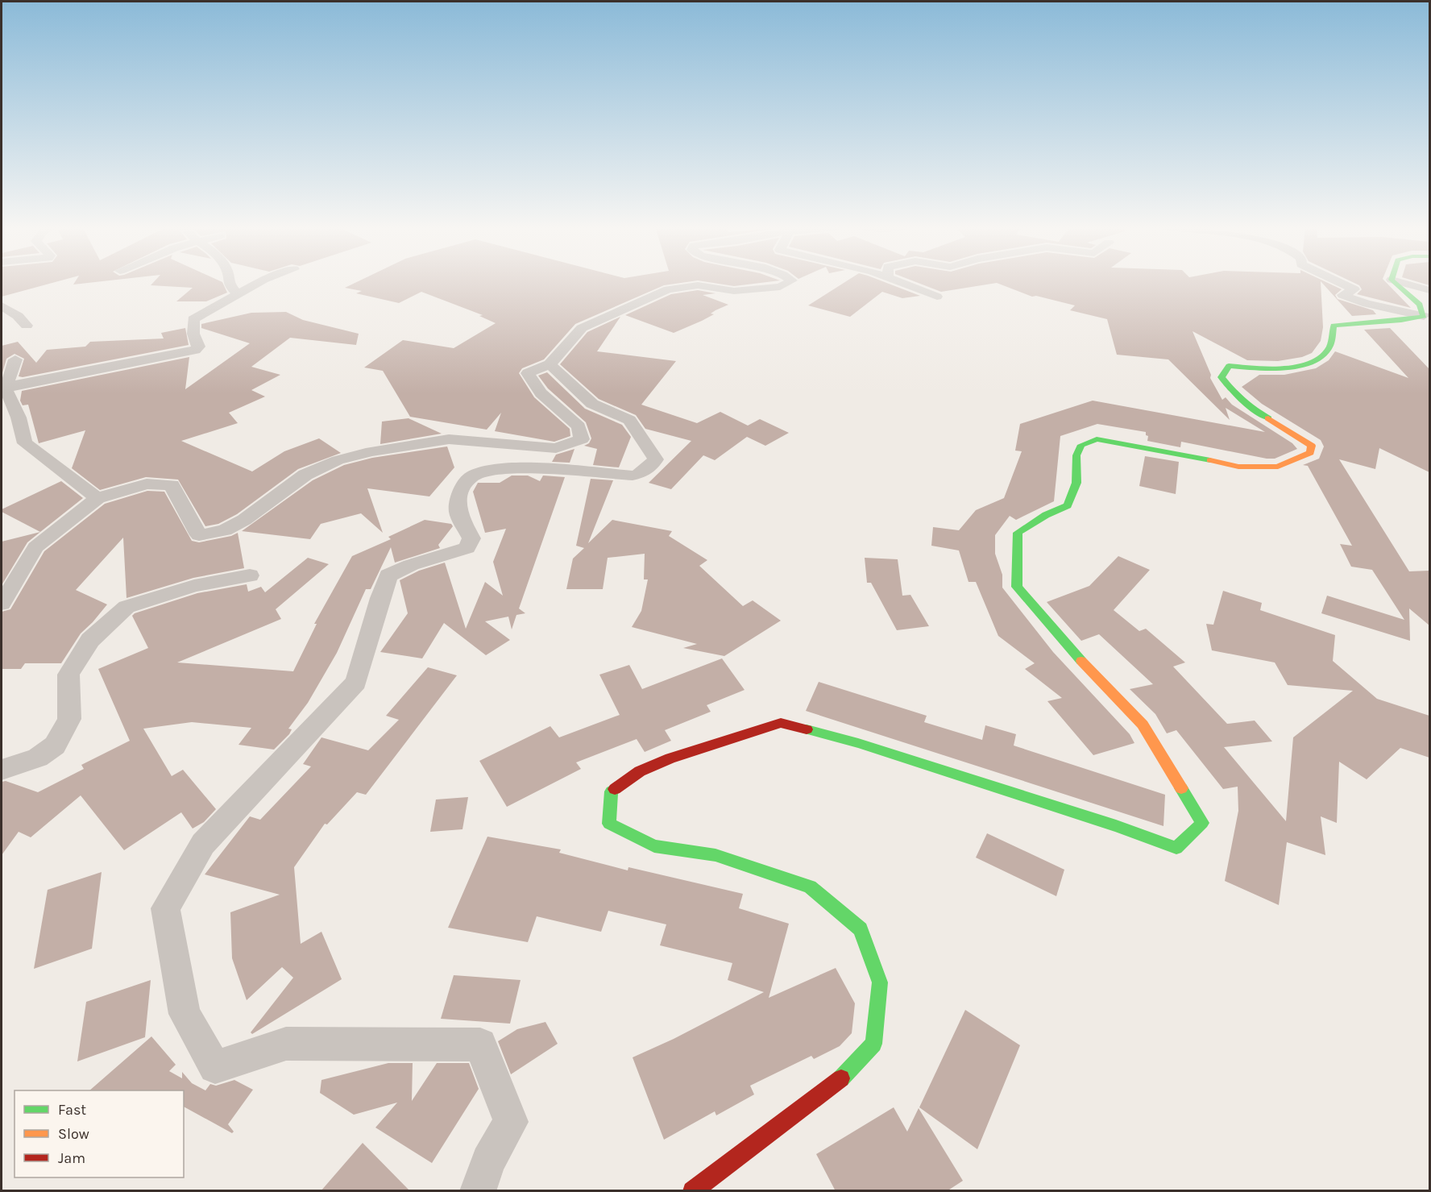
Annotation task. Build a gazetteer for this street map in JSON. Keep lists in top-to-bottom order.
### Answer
{
  "legend": ["Fast", "Slow", "Jam"]
}
